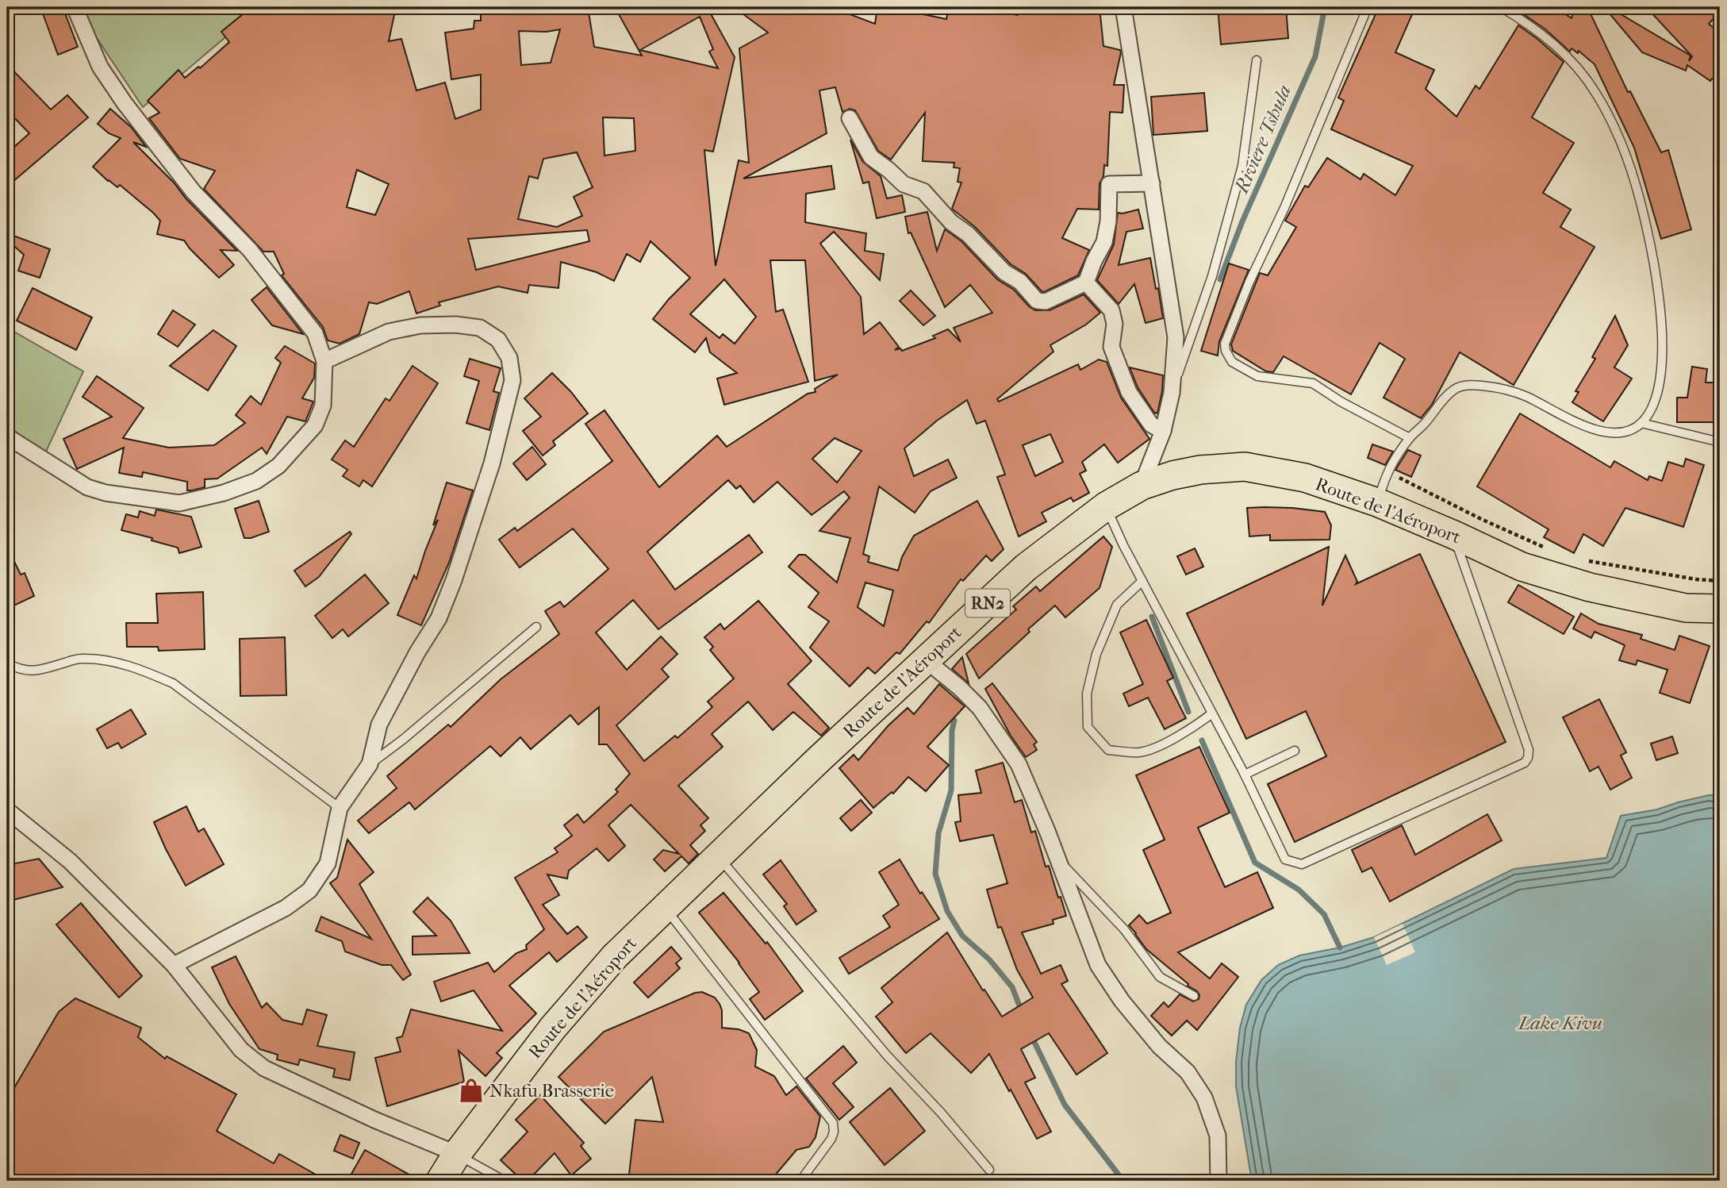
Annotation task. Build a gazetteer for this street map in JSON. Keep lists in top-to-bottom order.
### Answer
{
  "streets": {
    "highway": ["Route de l'Aéroport", "RN2"]
  },
  "water": ["Riviere Tshula", "Lake Kivu"],
  "places": {
    "shop": ["Nkafu Brasserie"]
  }
}
